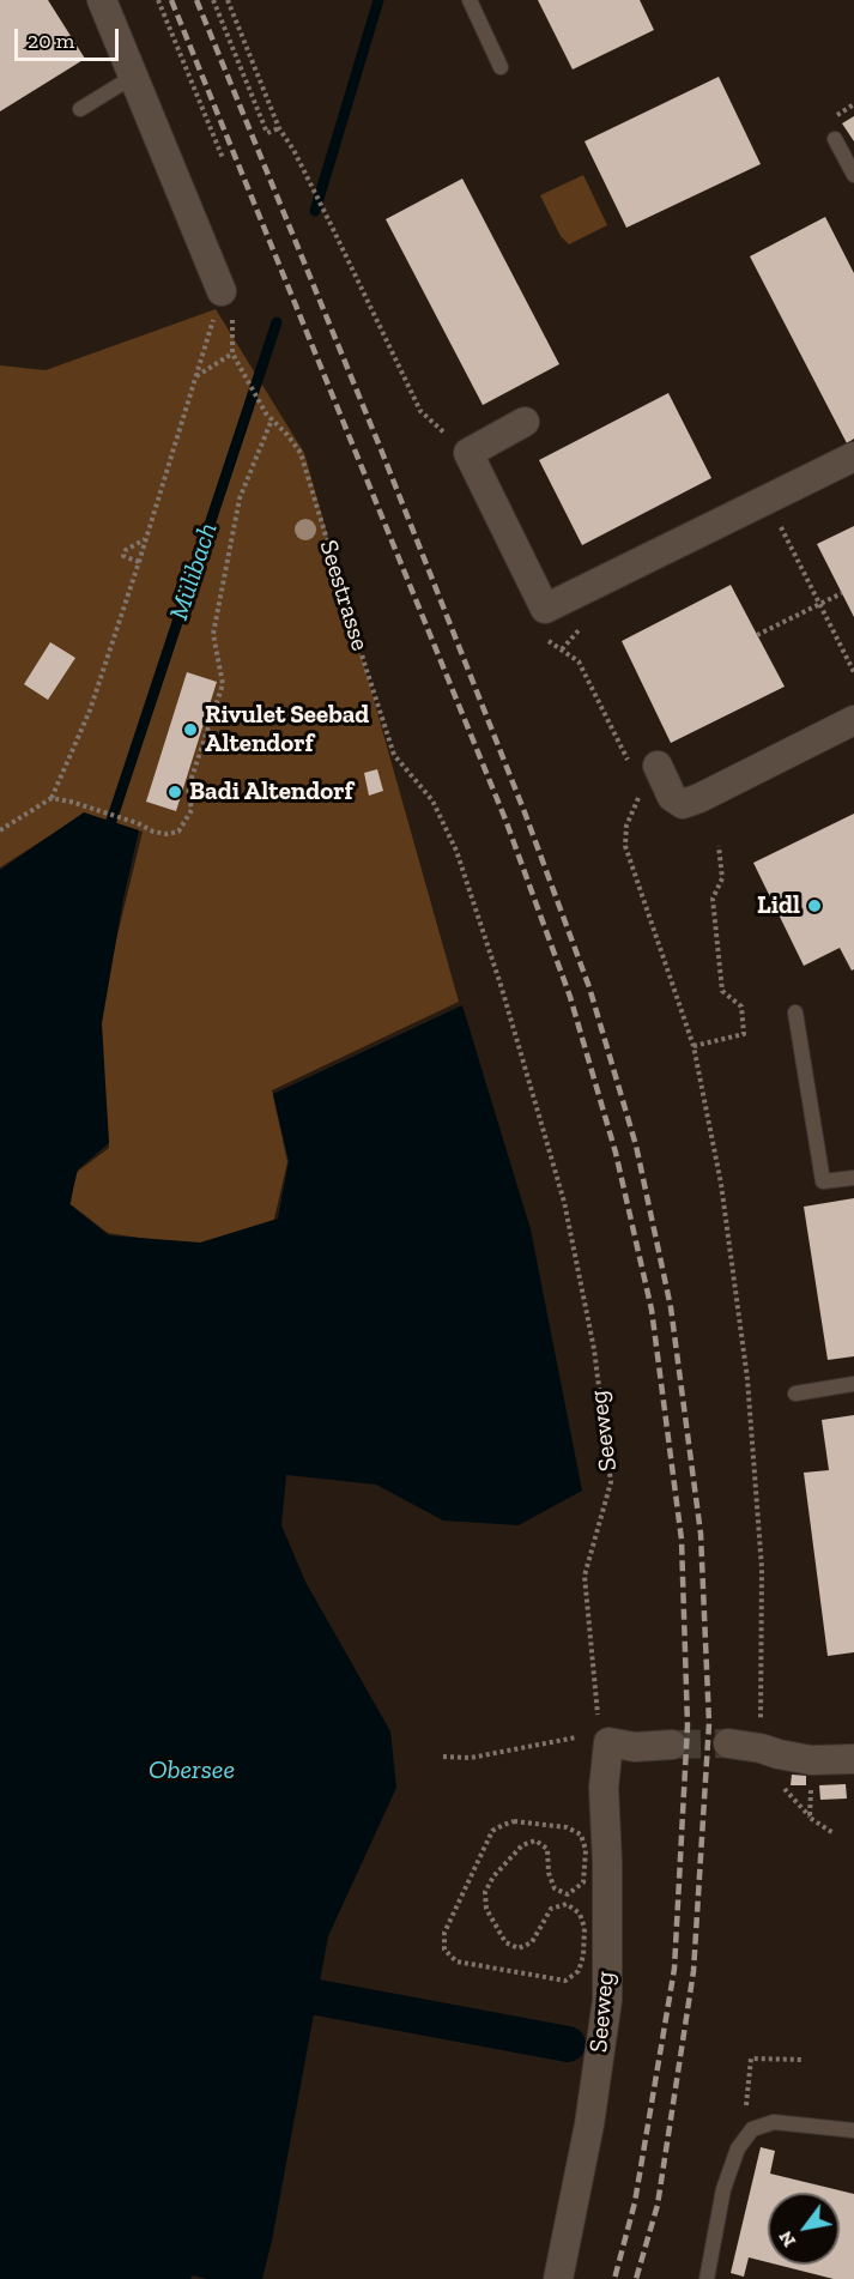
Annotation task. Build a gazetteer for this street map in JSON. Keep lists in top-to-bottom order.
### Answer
{
  "streets": {
    "street": ["Seeweg"],
    "path": ["Seestrasse"]
  },
  "crossings": [
    ["Seestrasse", "Seeweg"]
  ],
  "water": ["Mülibach", "Obersee"],
  "places": ["Rivulet Seebad Altendorf", "Badi Altendorf", "Lidl"],
  "scale_bar": "20 m",
  "north": "bottom left"
}
